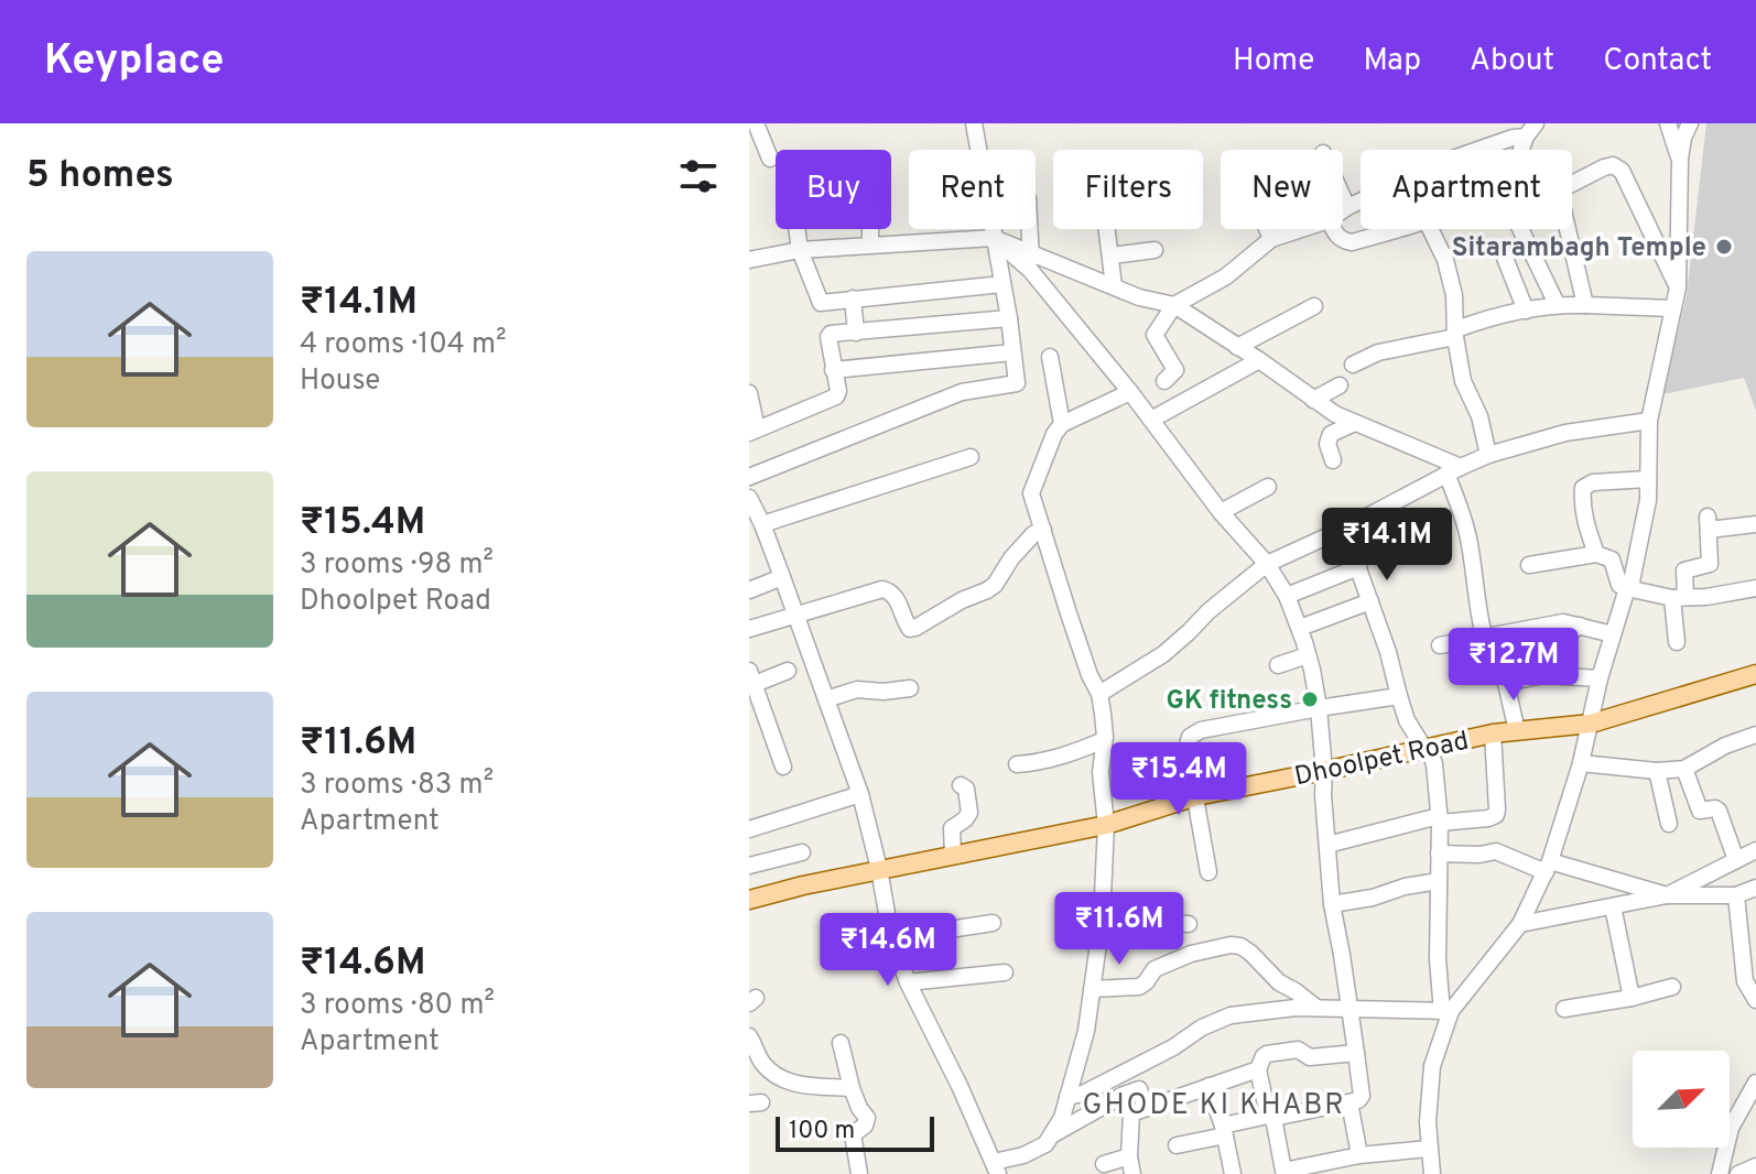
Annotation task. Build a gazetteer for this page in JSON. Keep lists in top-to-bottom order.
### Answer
{
  "streets": {
    "main road": ["Dhoolpet Road"]
  },
  "districts": ["GHODE KI KHABR"],
  "places": ["Sitarambagh Temple", "GK fitness"],
  "scale_bar": "100 m",
  "north": "top right",
  "page": {
    "header": "Keyplace",
    "nav": [
      "Home",
      "Map",
      "About",
      "Contact"
    ],
    "heading": "5 homes",
    "chip": [
      "Buy",
      "Rent",
      "Filters",
      "New",
      "Apartment"
    ],
    "list": [
      {
        "name": "₹14.1M",
        "note": "4 rooms · 104 m² · House"
      },
      {
        "name": "₹15.4M",
        "note": "3 rooms · 98 m² · Dhoolpet Road"
      },
      {
        "name": "₹11.6M",
        "note": "3 rooms · 83 m² · Apartment"
      },
      {
        "name": "₹14.6M",
        "note": "3 rooms · 80 m² · Apartment"
      }
    ],
    "price": [
      "₹14.1M",
      "₹12.7M",
      "₹15.4M",
      "₹11.6M",
      "₹14.6M"
    ],
    "scale": "100 m"
  }
}
